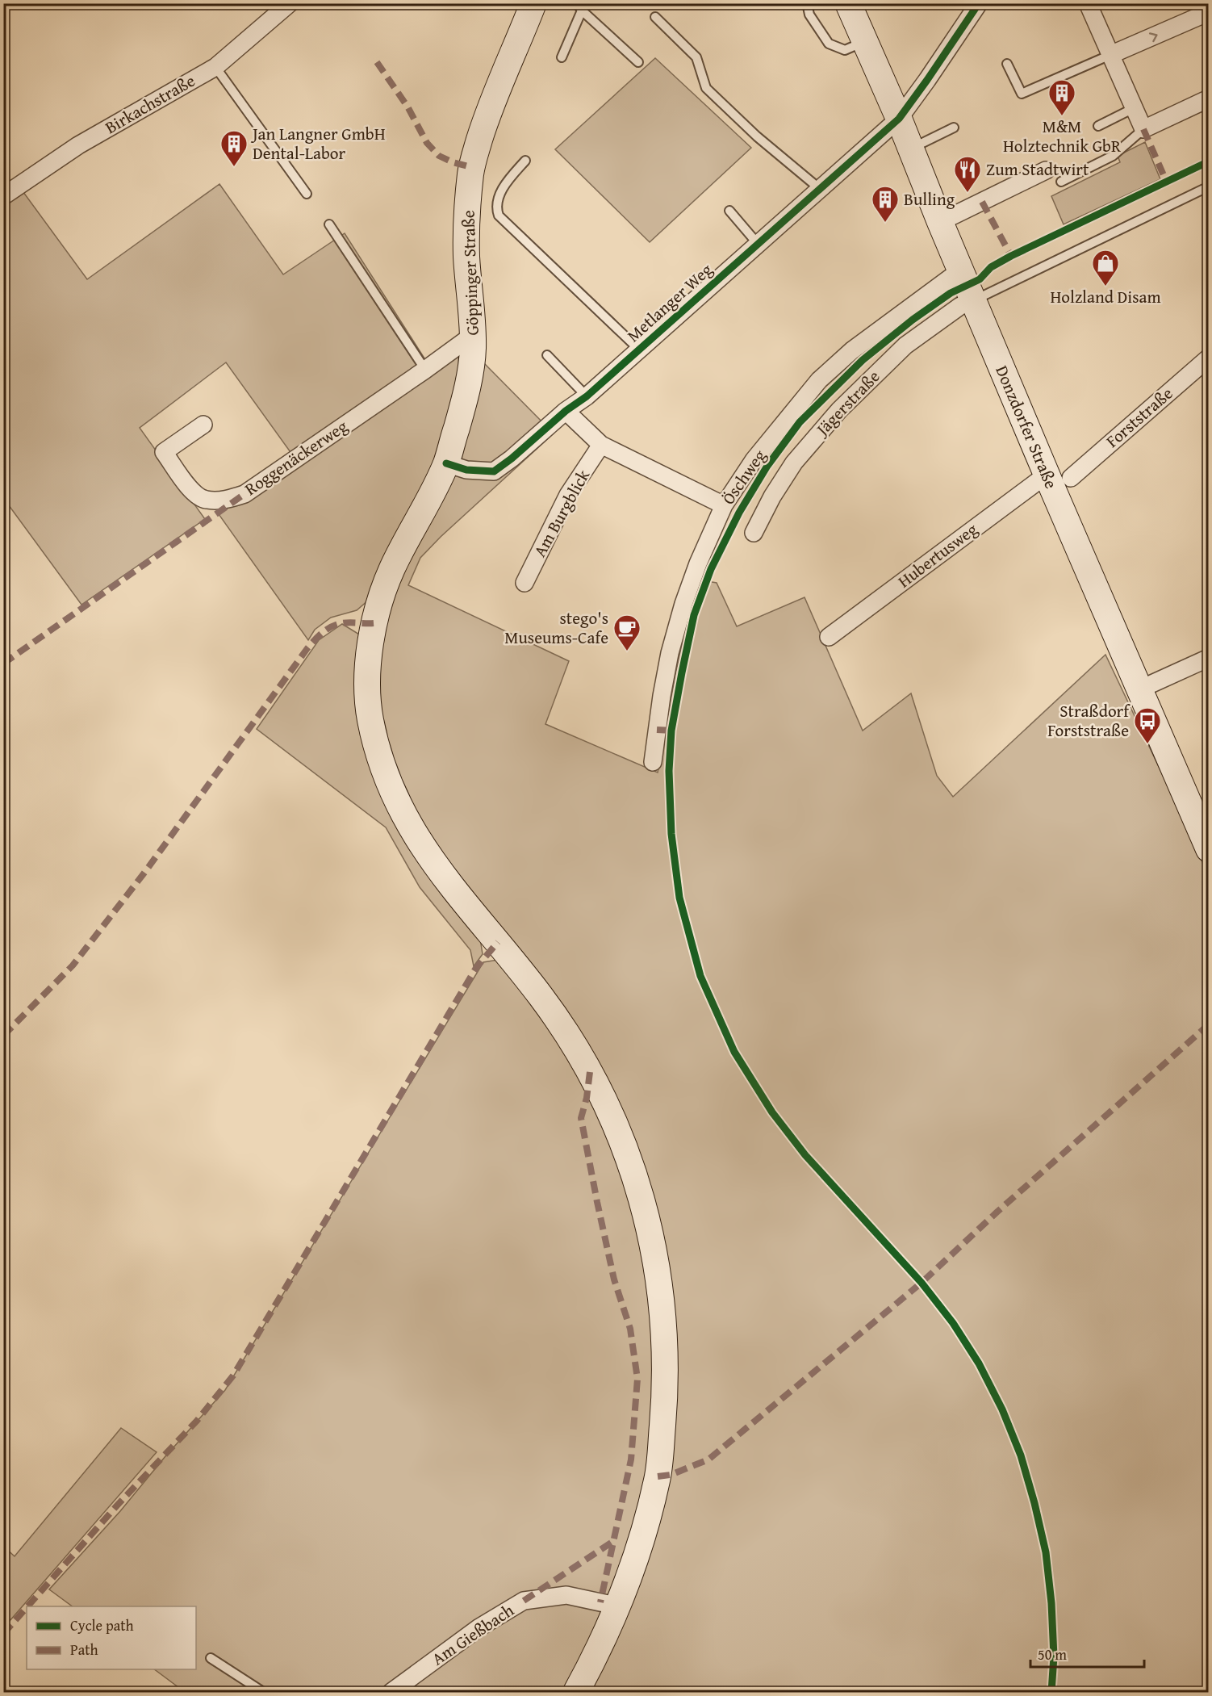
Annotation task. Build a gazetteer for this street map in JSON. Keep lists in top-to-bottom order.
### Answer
{
  "streets": {
    "main road": ["Göppinger Straße", "Donzdorfer Straße"],
    "street": [
      "Birkachstraße",
      "Metlanger Weg",
      "Jägerstraße",
      "Forststraße",
      "Roggenäckerweg",
      "Öschweg",
      "Am Burgblick",
      "Hubertusweg",
      "Am Gießbach"
    ]
  },
  "crossings": [
    ["Göppinger Straße", "Metlanger Weg"],
    ["Göppinger Straße", "Roggenäckerweg"],
    ["Göppinger Straße", "Am Gießbach"],
    ["Metlanger Weg", "Donzdorfer Straße"],
    ["Jägerstraße", "Donzdorfer Straße"],
    ["Donzdorfer Straße", "Öschweg"],
    ["Donzdorfer Straße", "Hubertusweg"]
  ],
  "places": {
    "building": ["M&M Holztechnik GbR", "Jan Langner GmbH Dental-Labor", "Bulling"],
    "restaurant": ["Zum Stadtwirt"],
    "shop": ["Holzland Disam"],
    "cafe": ["stego's Museums-Cafe"],
    "bus stop": ["Straßdorf Forststraße"]
  },
  "legend": ["Cycle path", "Path"],
  "scale_bar": "50 m"
}
